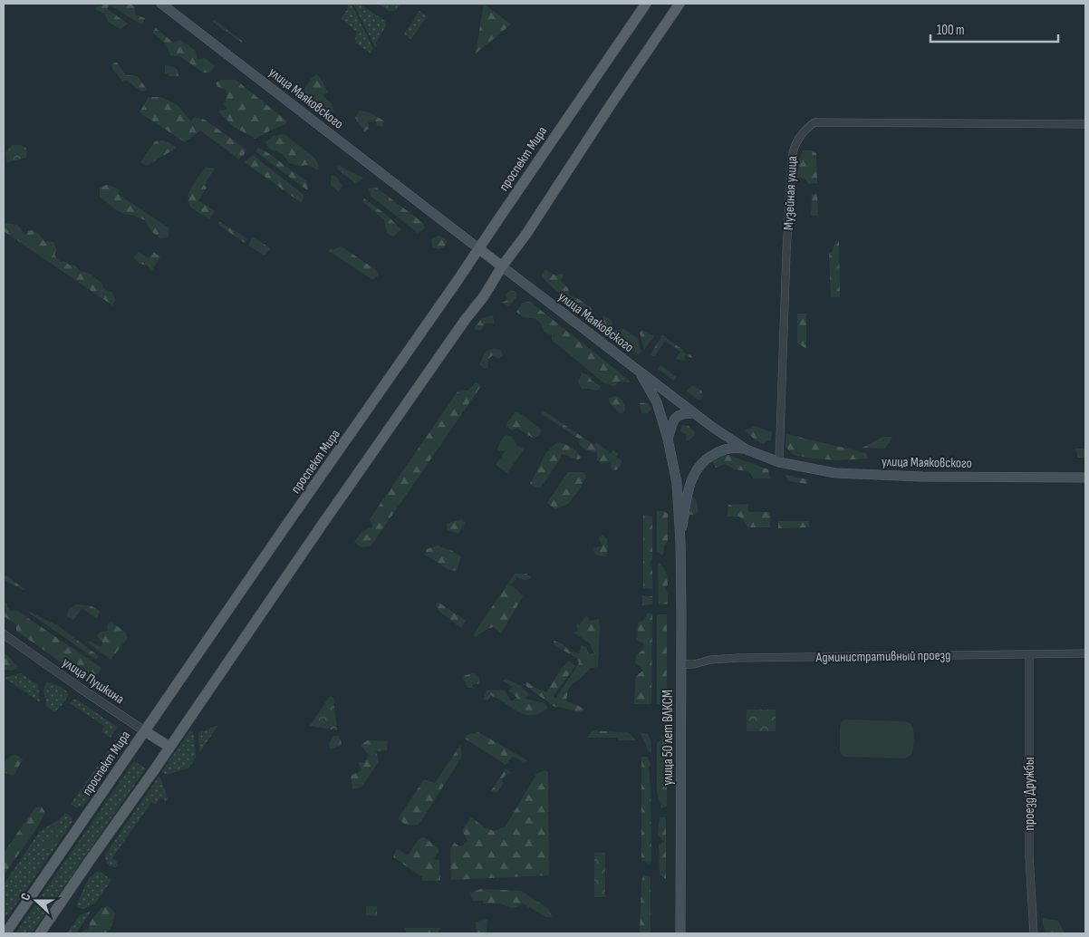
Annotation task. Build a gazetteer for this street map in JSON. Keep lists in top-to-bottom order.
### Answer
{
  "streets": {
    "main road": [
      "улица Маяковского",
      "проспект Мира",
      "улица Пушкина",
      "улица 50 лет ВЛКСМ"
    ],
    "street": ["Музейная улица", "Административный проезд", "проезд Дружбы"]
  },
  "crossings": [
    ["улица Маяковского", "проспект Мира"],
    ["улица Маяковского", "Музейная улица"],
    ["улица Маяковского", "улица 50 лет ВЛКСМ"],
    ["проспект Мира", "улица Пушкина"],
    ["Административный проезд", "улица 50 лет ВЛКСМ"],
    ["Административный проезд", "проезд Дружбы"]
  ],
  "scale_bar": "100 m",
  "north": "left"
}
